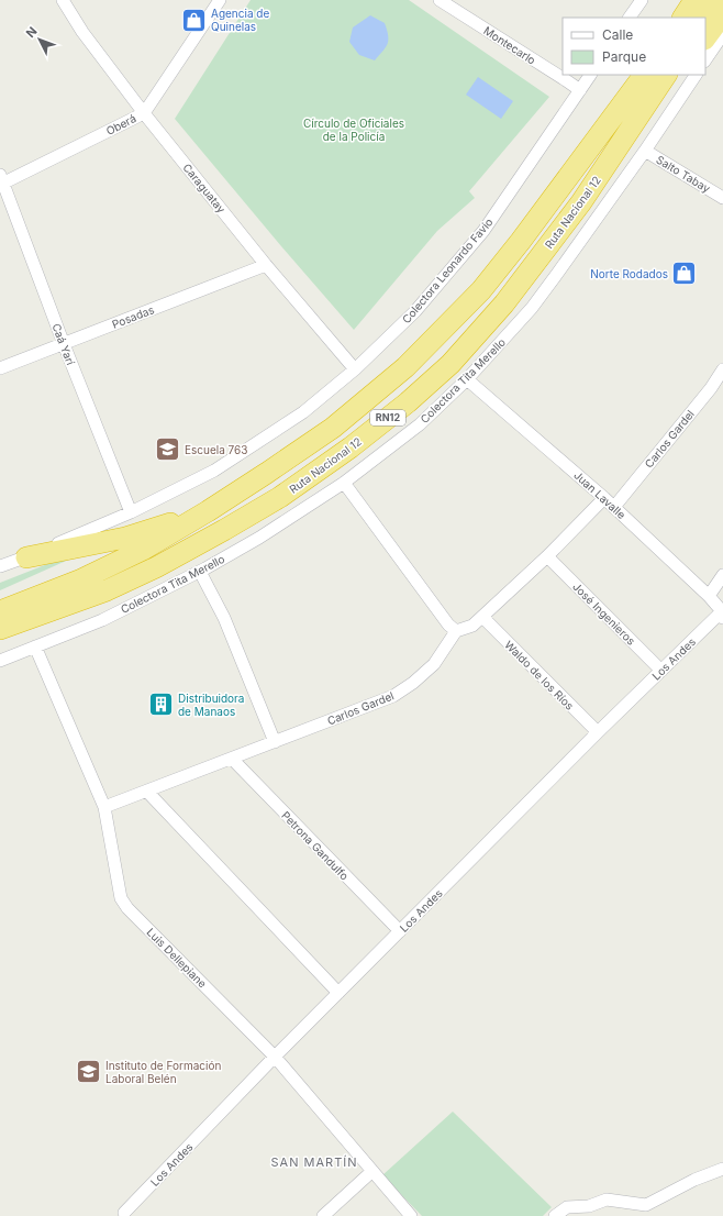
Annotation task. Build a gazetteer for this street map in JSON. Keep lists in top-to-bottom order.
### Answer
{
  "streets": {
    "highway": ["Ruta Nacional 12", "RN12"],
    "street": [
      "Montecarlo",
      "Oberá",
      "Salto Tabay",
      "Caraguatay",
      "Colectora Leonardo Favio",
      "Posadas",
      "Caá Yarí",
      "Colectora Tita Merello",
      "Carlos Gardel",
      "Juan Lavalle",
      "José Ingenieros",
      "Los Andes",
      "Waldo de los Ríos",
      "Petrona Gandulfo",
      "Luis Dellepiane"
    ]
  },
  "crossings": [
    ["Montecarlo", "Colectora Leonardo Favio"],
    ["Oberá", "Caraguatay"],
    ["Oberá", "Caá Yarí"],
    ["Salto Tabay", "Colectora Tita Merello"],
    ["Caraguatay", "Colectora Leonardo Favio"],
    ["Caraguatay", "Posadas"],
    ["Colectora Leonardo Favio", "Caá Yarí"],
    ["Posadas", "Caá Yarí"],
    ["Colectora Tita Merello", "Juan Lavalle"],
    ["Colectora Tita Merello", "Luis Dellepiane"],
    ["Carlos Gardel", "Juan Lavalle"],
    ["Carlos Gardel", "Petrona Gandulfo"],
    ["Carlos Gardel", "Luis Dellepiane"],
    ["Juan Lavalle", "Los Andes"],
    ["José Ingenieros", "Los Andes"],
    ["Los Andes", "Waldo de los Ríos"],
    ["Los Andes", "Petrona Gandulfo"],
    ["Los Andes", "Luis Dellepiane"]
  ],
  "districts": ["SAN MARTÍN"],
  "parks": ["Círculo de Oficiales de la Policía"],
  "places": {
    "shop": ["Agencia de Quinelas", "Norte Rodados"],
    "school or university": ["Escuela 763", "Instituto de Formación Laboral Belén"],
    "building": ["Distribuidora de Manaos"]
  },
  "legend": ["Calle", "Parque"],
  "north": "top left"
}
